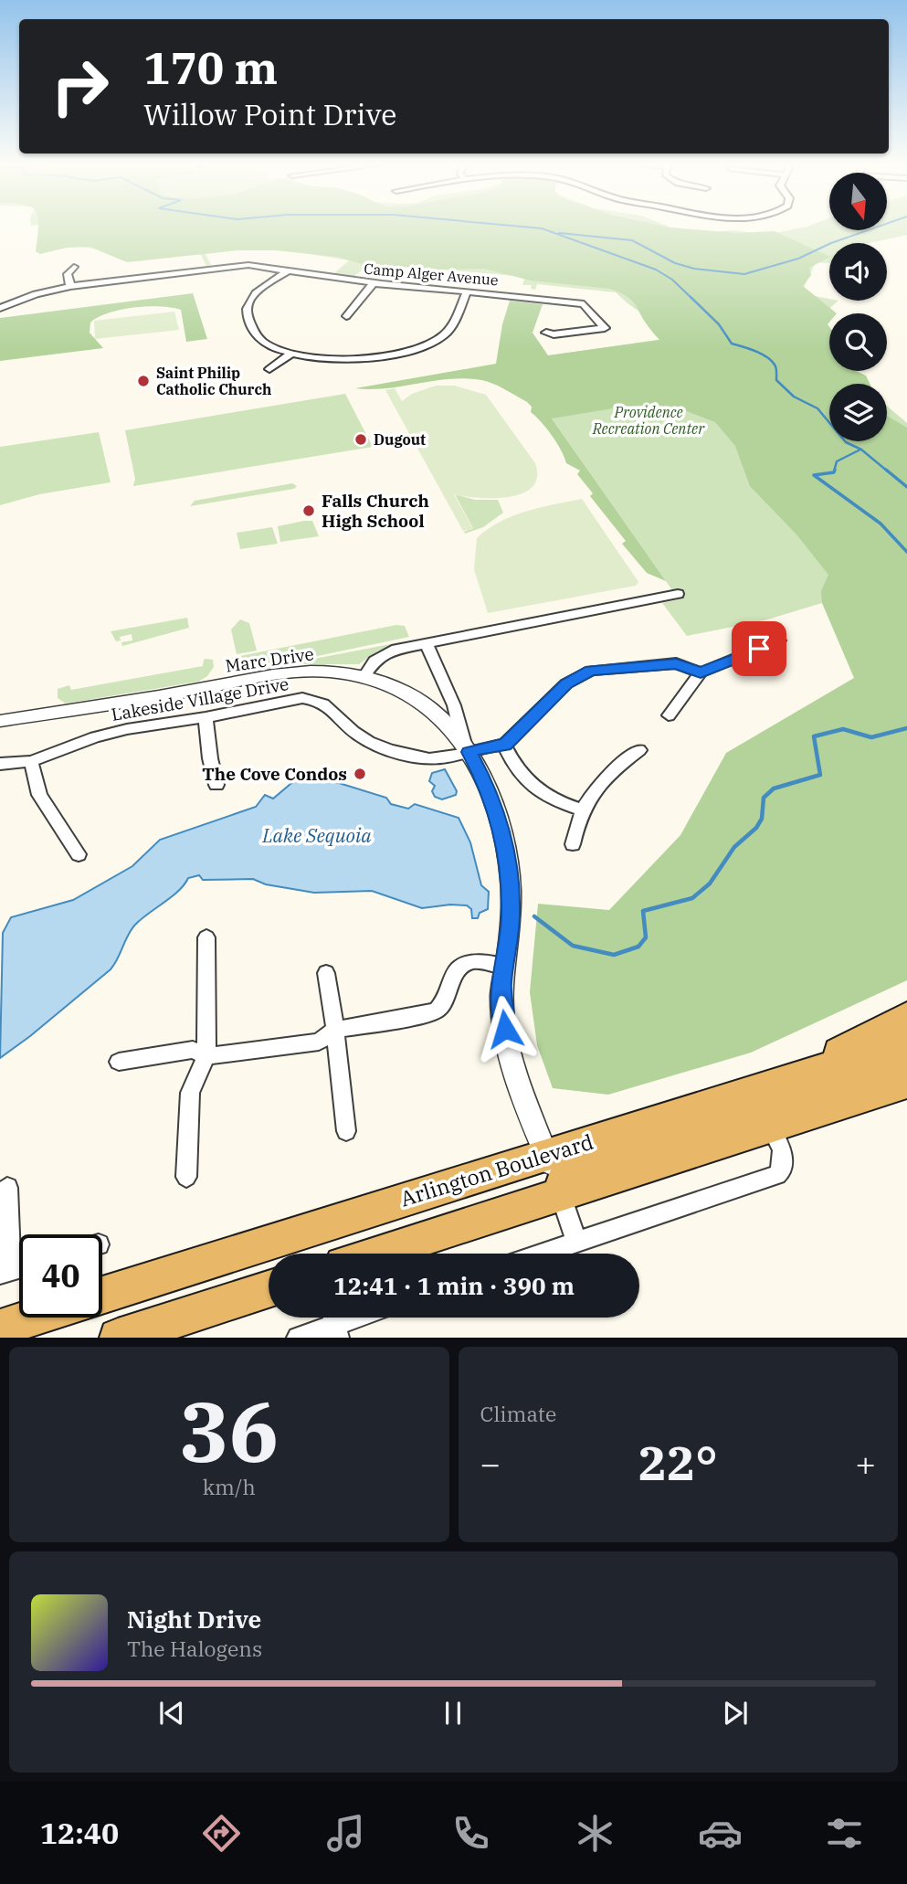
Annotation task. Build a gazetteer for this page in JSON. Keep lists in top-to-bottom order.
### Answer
{
  "streets": {
    "highway": ["Arlington Boulevard"],
    "street": ["Camp Alger Avenue", "Marc Drive", "Lakeside Village Drive"]
  },
  "crossings": [
    ["Marc Drive", "Lakeside Village Drive"],
    ["Marc Drive", "Arlington Boulevard"]
  ],
  "water": ["Lake Sequoia"],
  "parks": ["Providence Recreation Center"],
  "places": [
    "Saint Philip Catholic Church",
    "Dugout",
    "Falls Church High School",
    "The Cove Condos"
  ],
  "north": "bottom",
  "page": {
    "turn": ["170 m", "Willow Point Drive"],
    "limit": "40",
    "trip": "12:41 · 1 min · 390 m",
    "tile": [
      ["36", "km/h"],
      "Climate"
    ],
    "heat": ["−", "22°", "+"],
    "song": ["Night Drive", "The Halogens"],
    "tabs": "12:40"
  }
}
